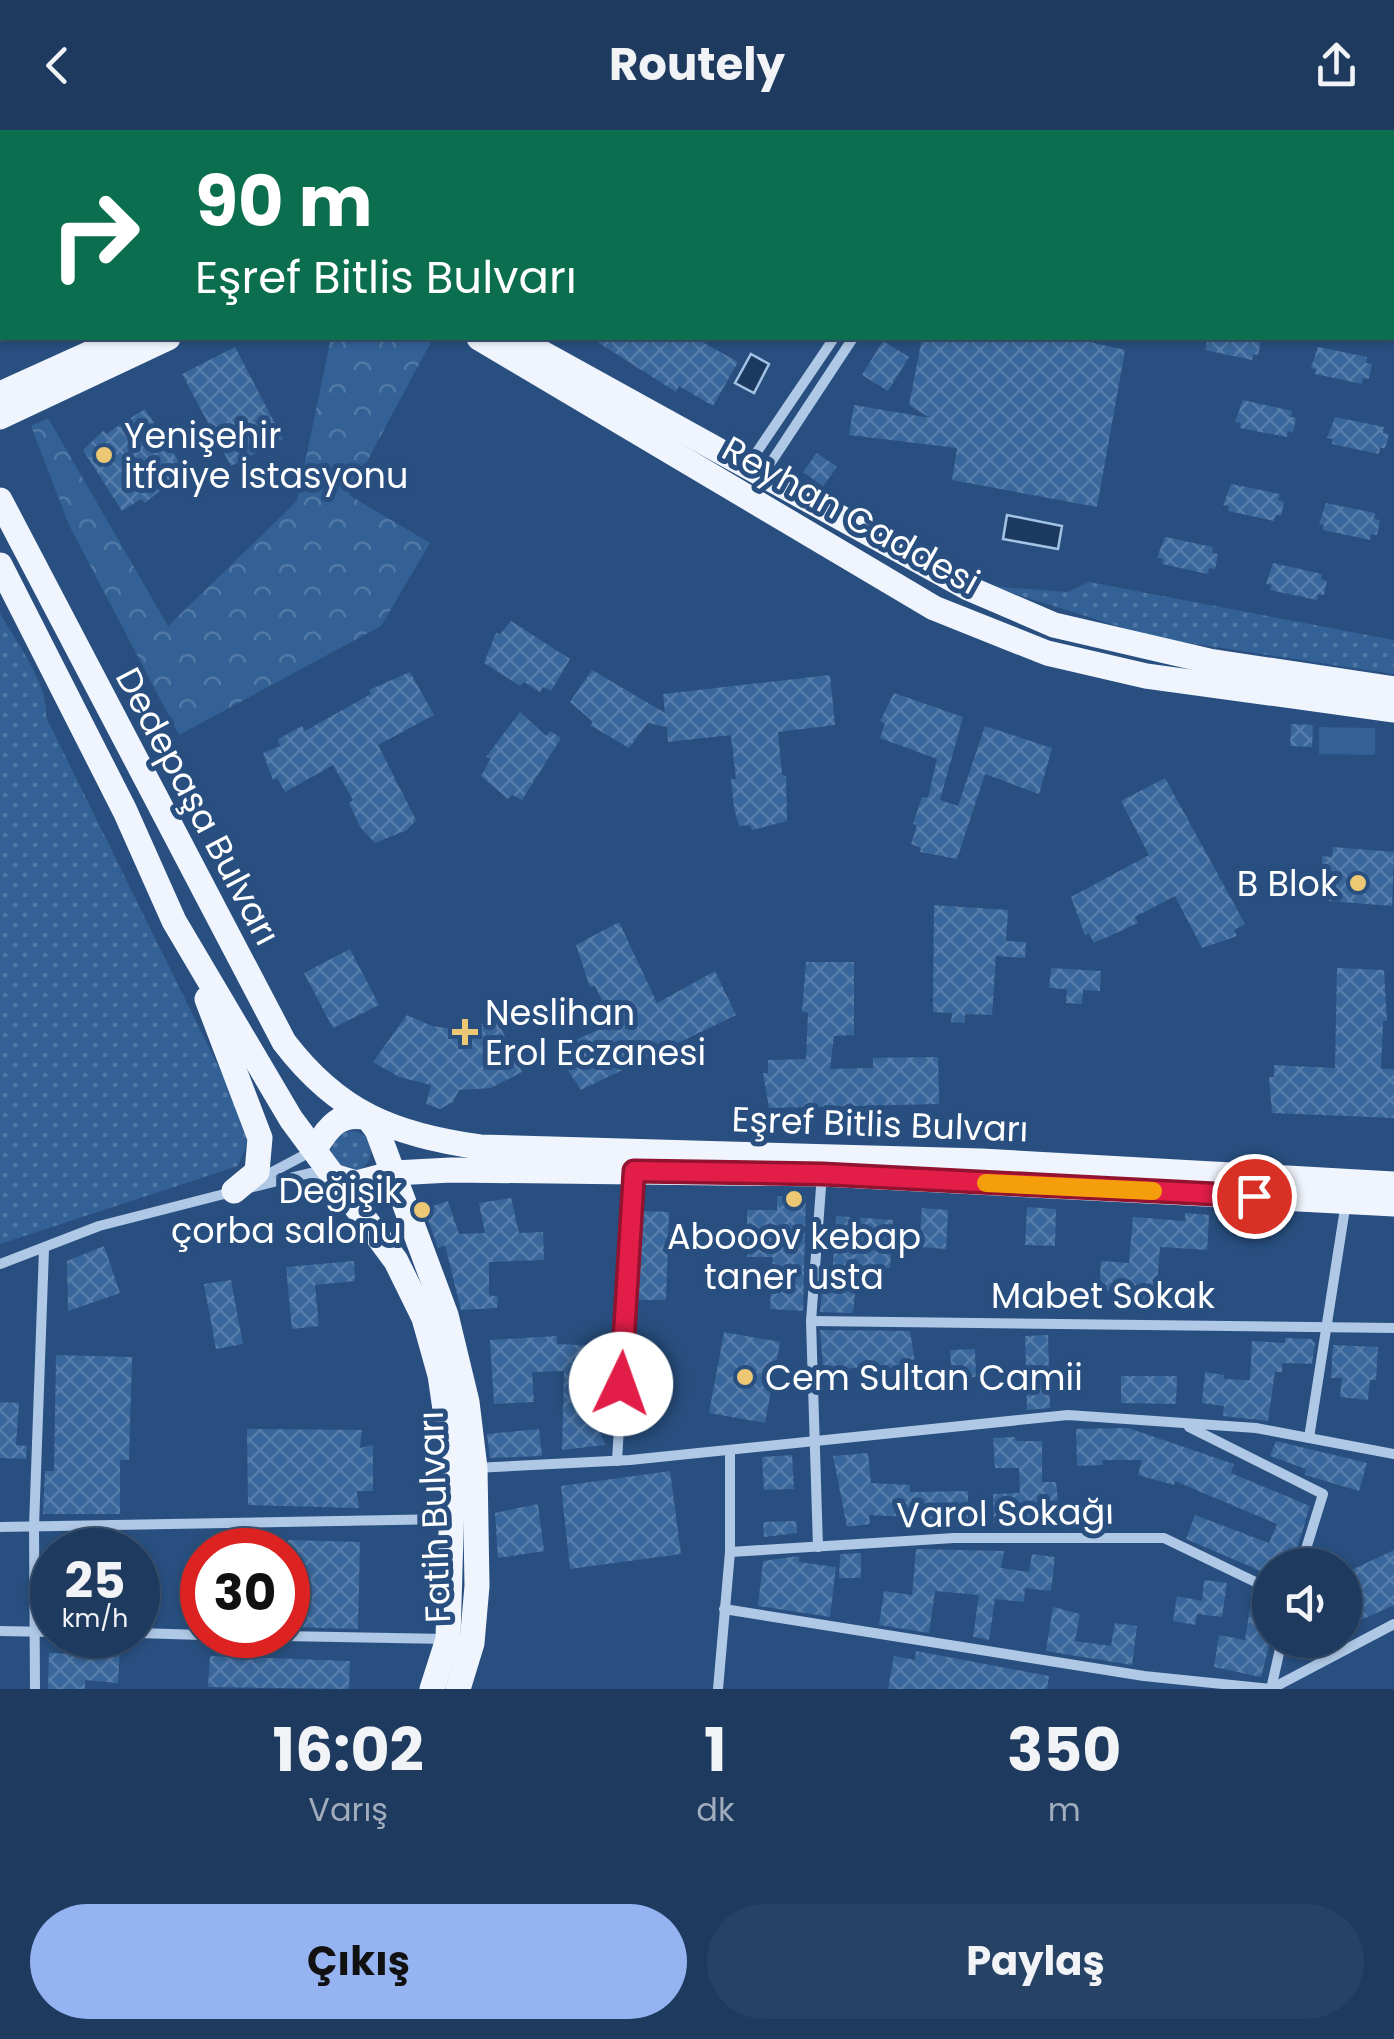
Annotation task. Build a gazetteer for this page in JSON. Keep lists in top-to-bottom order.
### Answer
{
  "streets": {
    "main road": [
      "Reyhan Caddesi",
      "Dedepaşa Bulvarı",
      "Eşref Bitlis Bulvarı",
      "Fatih Bulvarı"
    ],
    "street": ["Mabet Sokak", "Varol Sokağı"]
  },
  "crossings": [
    ["Dedepaşa Bulvarı", "Eşref Bitlis Bulvarı"],
    ["Dedepaşa Bulvarı", "Fatih Bulvarı"],
    ["Eşref Bitlis Bulvarı", "Fatih Bulvarı"]
  ],
  "places": {
    "other": [
      "Yenişehir İtfaiye İstasyonu",
      "B Blok",
      "Abooov kebap taner usta",
      "Değişik çorba salonu",
      "Cem Sultan Camii"
    ],
    "health": ["Neslihan Erol Eczanesi"]
  },
  "page": {
    "header": "Routely",
    "turn": ["90 m", "Eşref Bitlis Bulvarı"],
    "speed": "25 km/h",
    "limit": "30",
    "eta": [
      "16:02",
      "Varış",
      "1",
      "dk",
      "350",
      "m"
    ],
    "buttons": ["Çıkış", "Paylaş"]
  }
}
